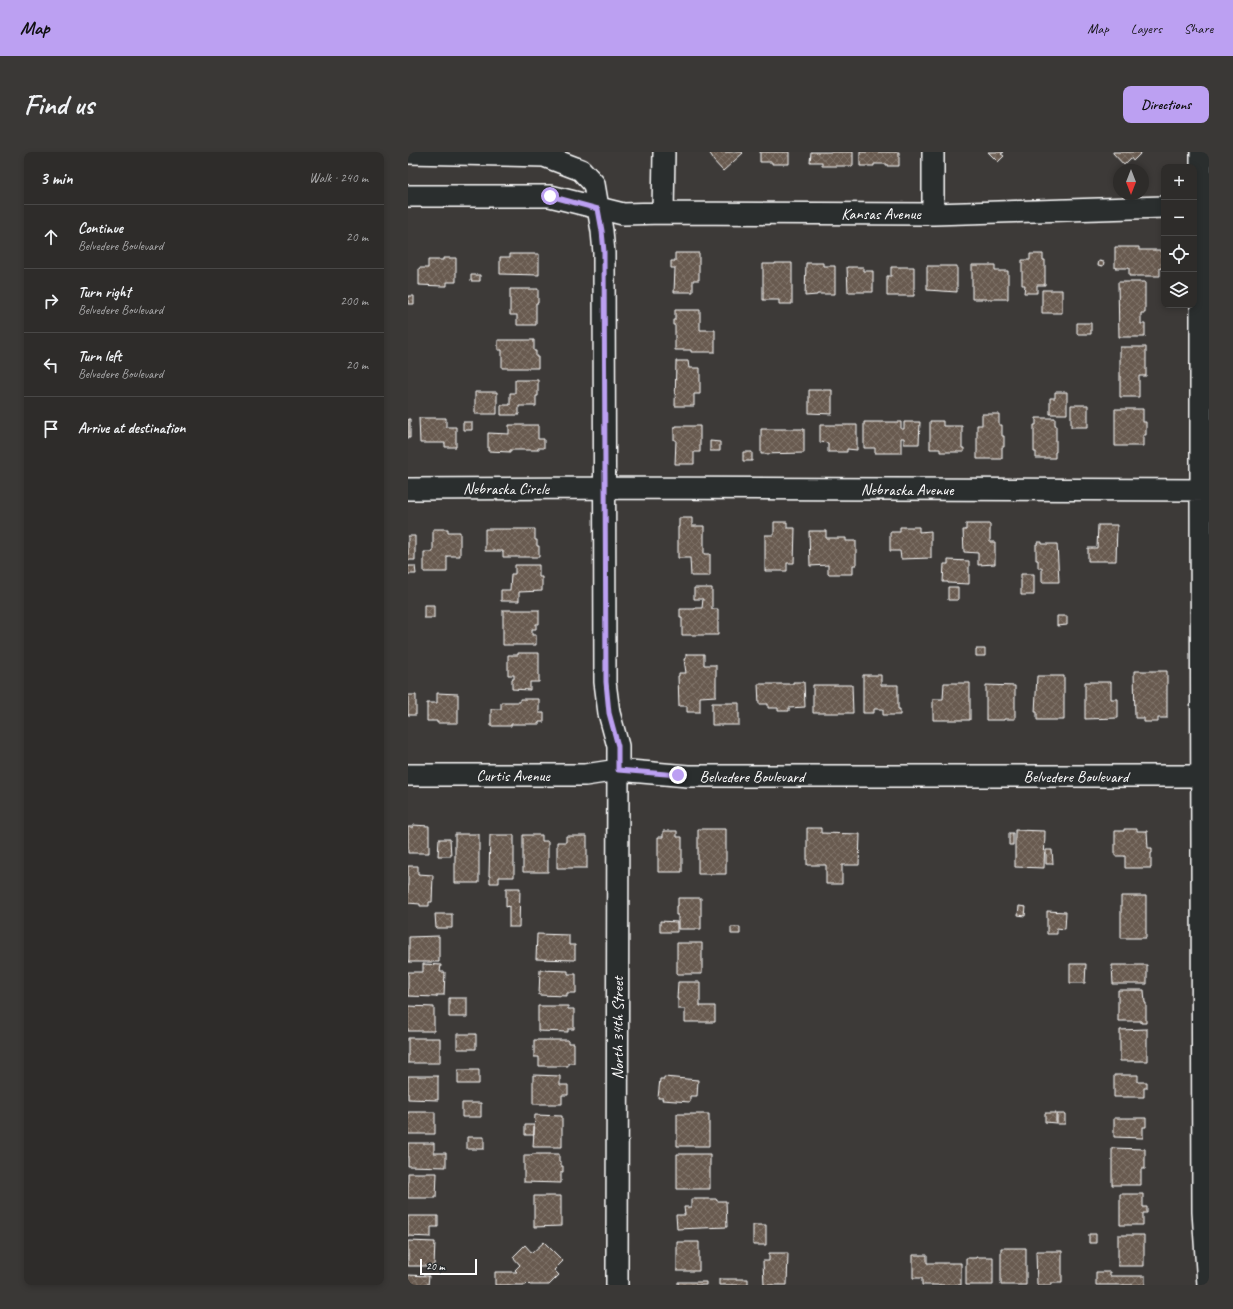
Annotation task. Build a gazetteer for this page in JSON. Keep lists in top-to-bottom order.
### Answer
{
  "streets": {
    "street": [
      "Kansas Avenue",
      "Nebraska Circle",
      "Nebraska Avenue",
      "Curtis Avenue",
      "Belvedere Boulevard",
      "North 34th Street"
    ]
  },
  "crossings": [
    ["Nebraska Circle", "Nebraska Avenue"],
    ["Curtis Avenue", "Belvedere Boulevard"],
    ["Curtis Avenue", "North 34th Street"],
    ["Belvedere Boulevard", "North 34th Street"]
  ],
  "scale_bar": "20 m",
  "north": "bottom",
  "page": {
    "header": "Map",
    "nav": ["Map", "Layers", "Share"],
    "buttons": "Directions",
    "title": "Find us",
    "heading": ["3 min", "Walk · 240 m"],
    "map_buttons": ["+", "−"],
    "list": [
      ["Continue", "Belvedere Boulevard", "20 m"],
      ["Turn right", "Belvedere Boulevard", "200 m"],
      ["Turn left", "Belvedere Boulevard", "20 m"],
      "Arrive at destination"
    ],
    "scale": "20 m"
  }
}
